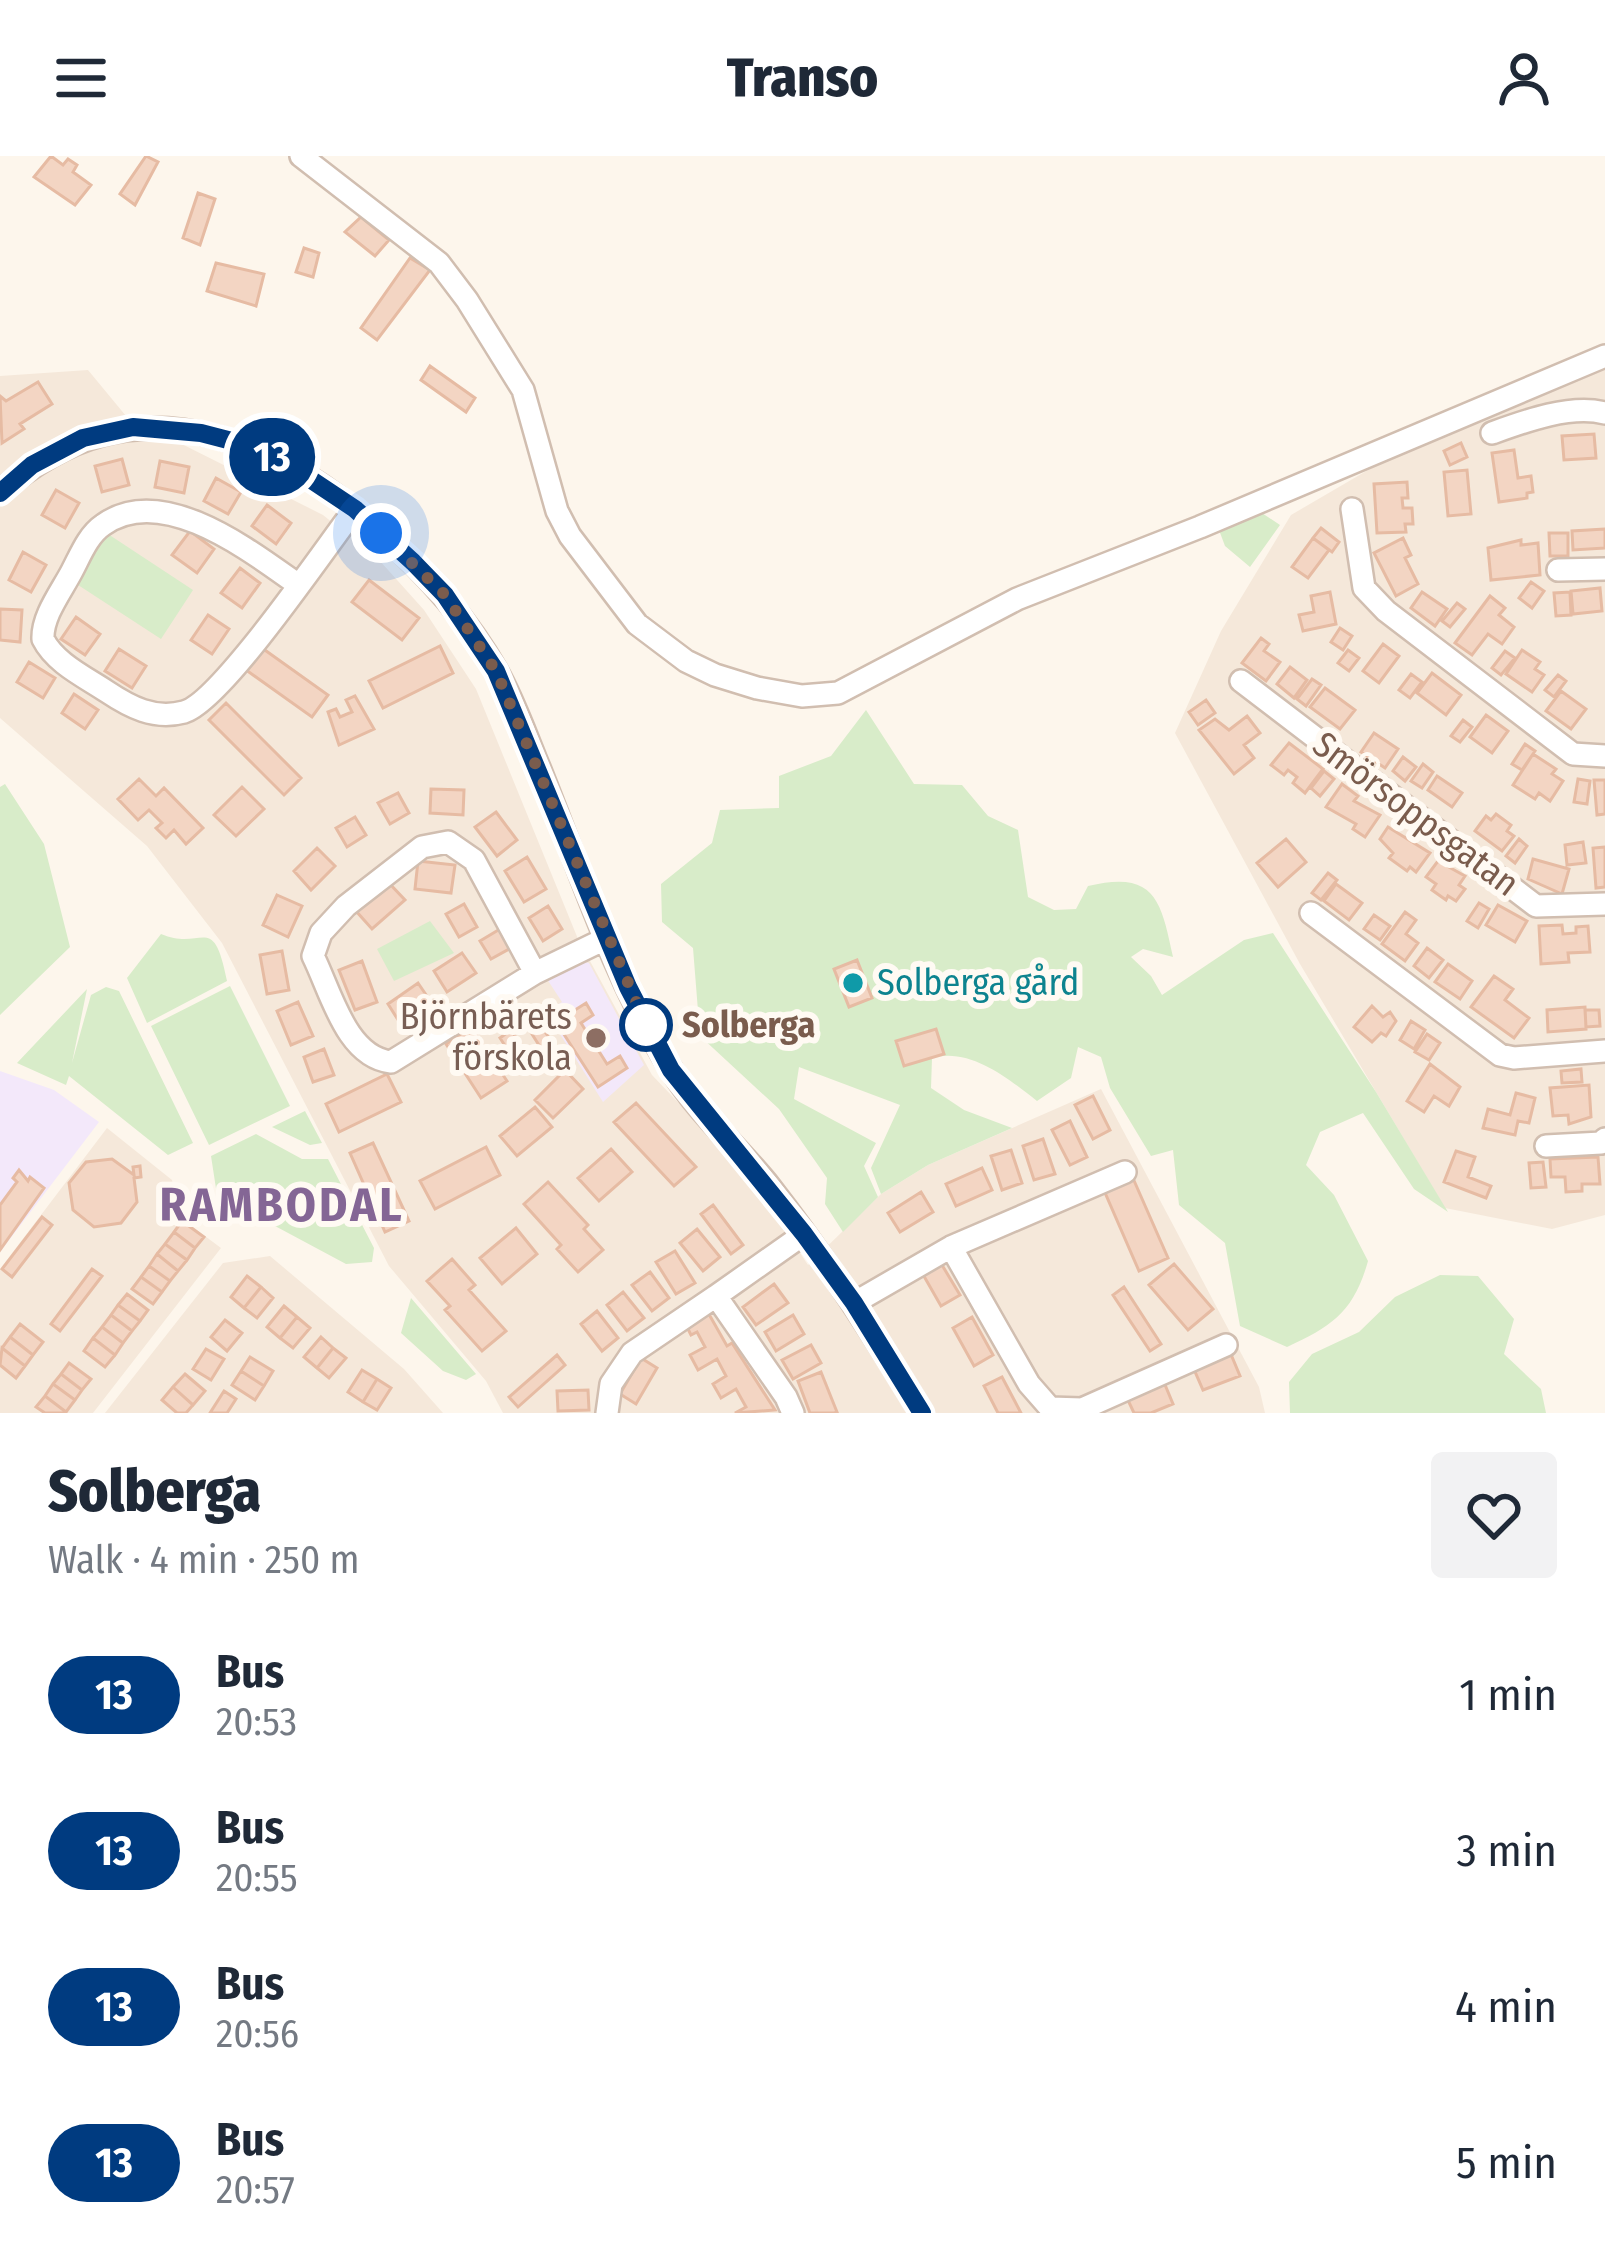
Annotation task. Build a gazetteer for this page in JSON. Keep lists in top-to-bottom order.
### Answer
{
  "streets": {
    "street": ["Smörsoppsgatan"]
  },
  "districts": ["RAMBODAL"],
  "places": ["Solberga gård", "Solberga", "Björnbärets förskola"],
  "lines": ["bus line 13"],
  "page": {
    "header": "Transo",
    "on_map": "13",
    "heading": ["Solberga", "Walk · 4 min · 250 m"],
    "list": [
      {
        "mark": "13",
        "name": "Bus",
        "note": "20:53",
        "value": "1 min"
      },
      {
        "mark": "13",
        "name": "Bus",
        "note": "20:55",
        "value": "3 min"
      },
      {
        "mark": "13",
        "name": "Bus",
        "note": "20:56",
        "value": "4 min"
      },
      {
        "mark": "13",
        "name": "Bus",
        "note": "20:57",
        "value": "5 min"
      }
    ]
  }
}
